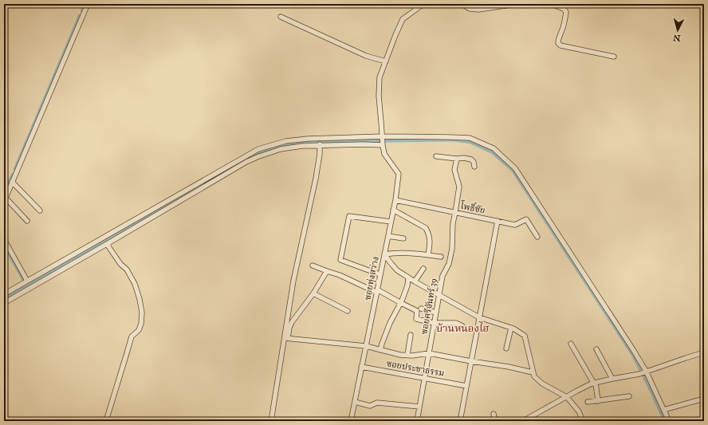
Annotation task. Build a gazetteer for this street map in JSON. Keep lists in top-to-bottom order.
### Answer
{
  "streets": {
    "street": [
      "โพธิ์ชัย",
      "ซอยทุ่งสว่าง",
      "ซอยศรีจันทร์ 39",
      "ซอยประชาธรรม"
    ]
  },
  "crossings": [
    ["โพธิ์ชัย", "ซอยทุ่งสว่าง"],
    ["โพธิ์ชัย", "ซอยศรีจันทร์ 39"],
    ["ซอยทุ่งสว่าง", "ซอยประชาธรรม"],
    ["ซอยศรีจันทร์ 39", "ซอยประชาธรรม"]
  ],
  "districts": ["บ้านหนองไฮ"],
  "north": "bottom"
}
